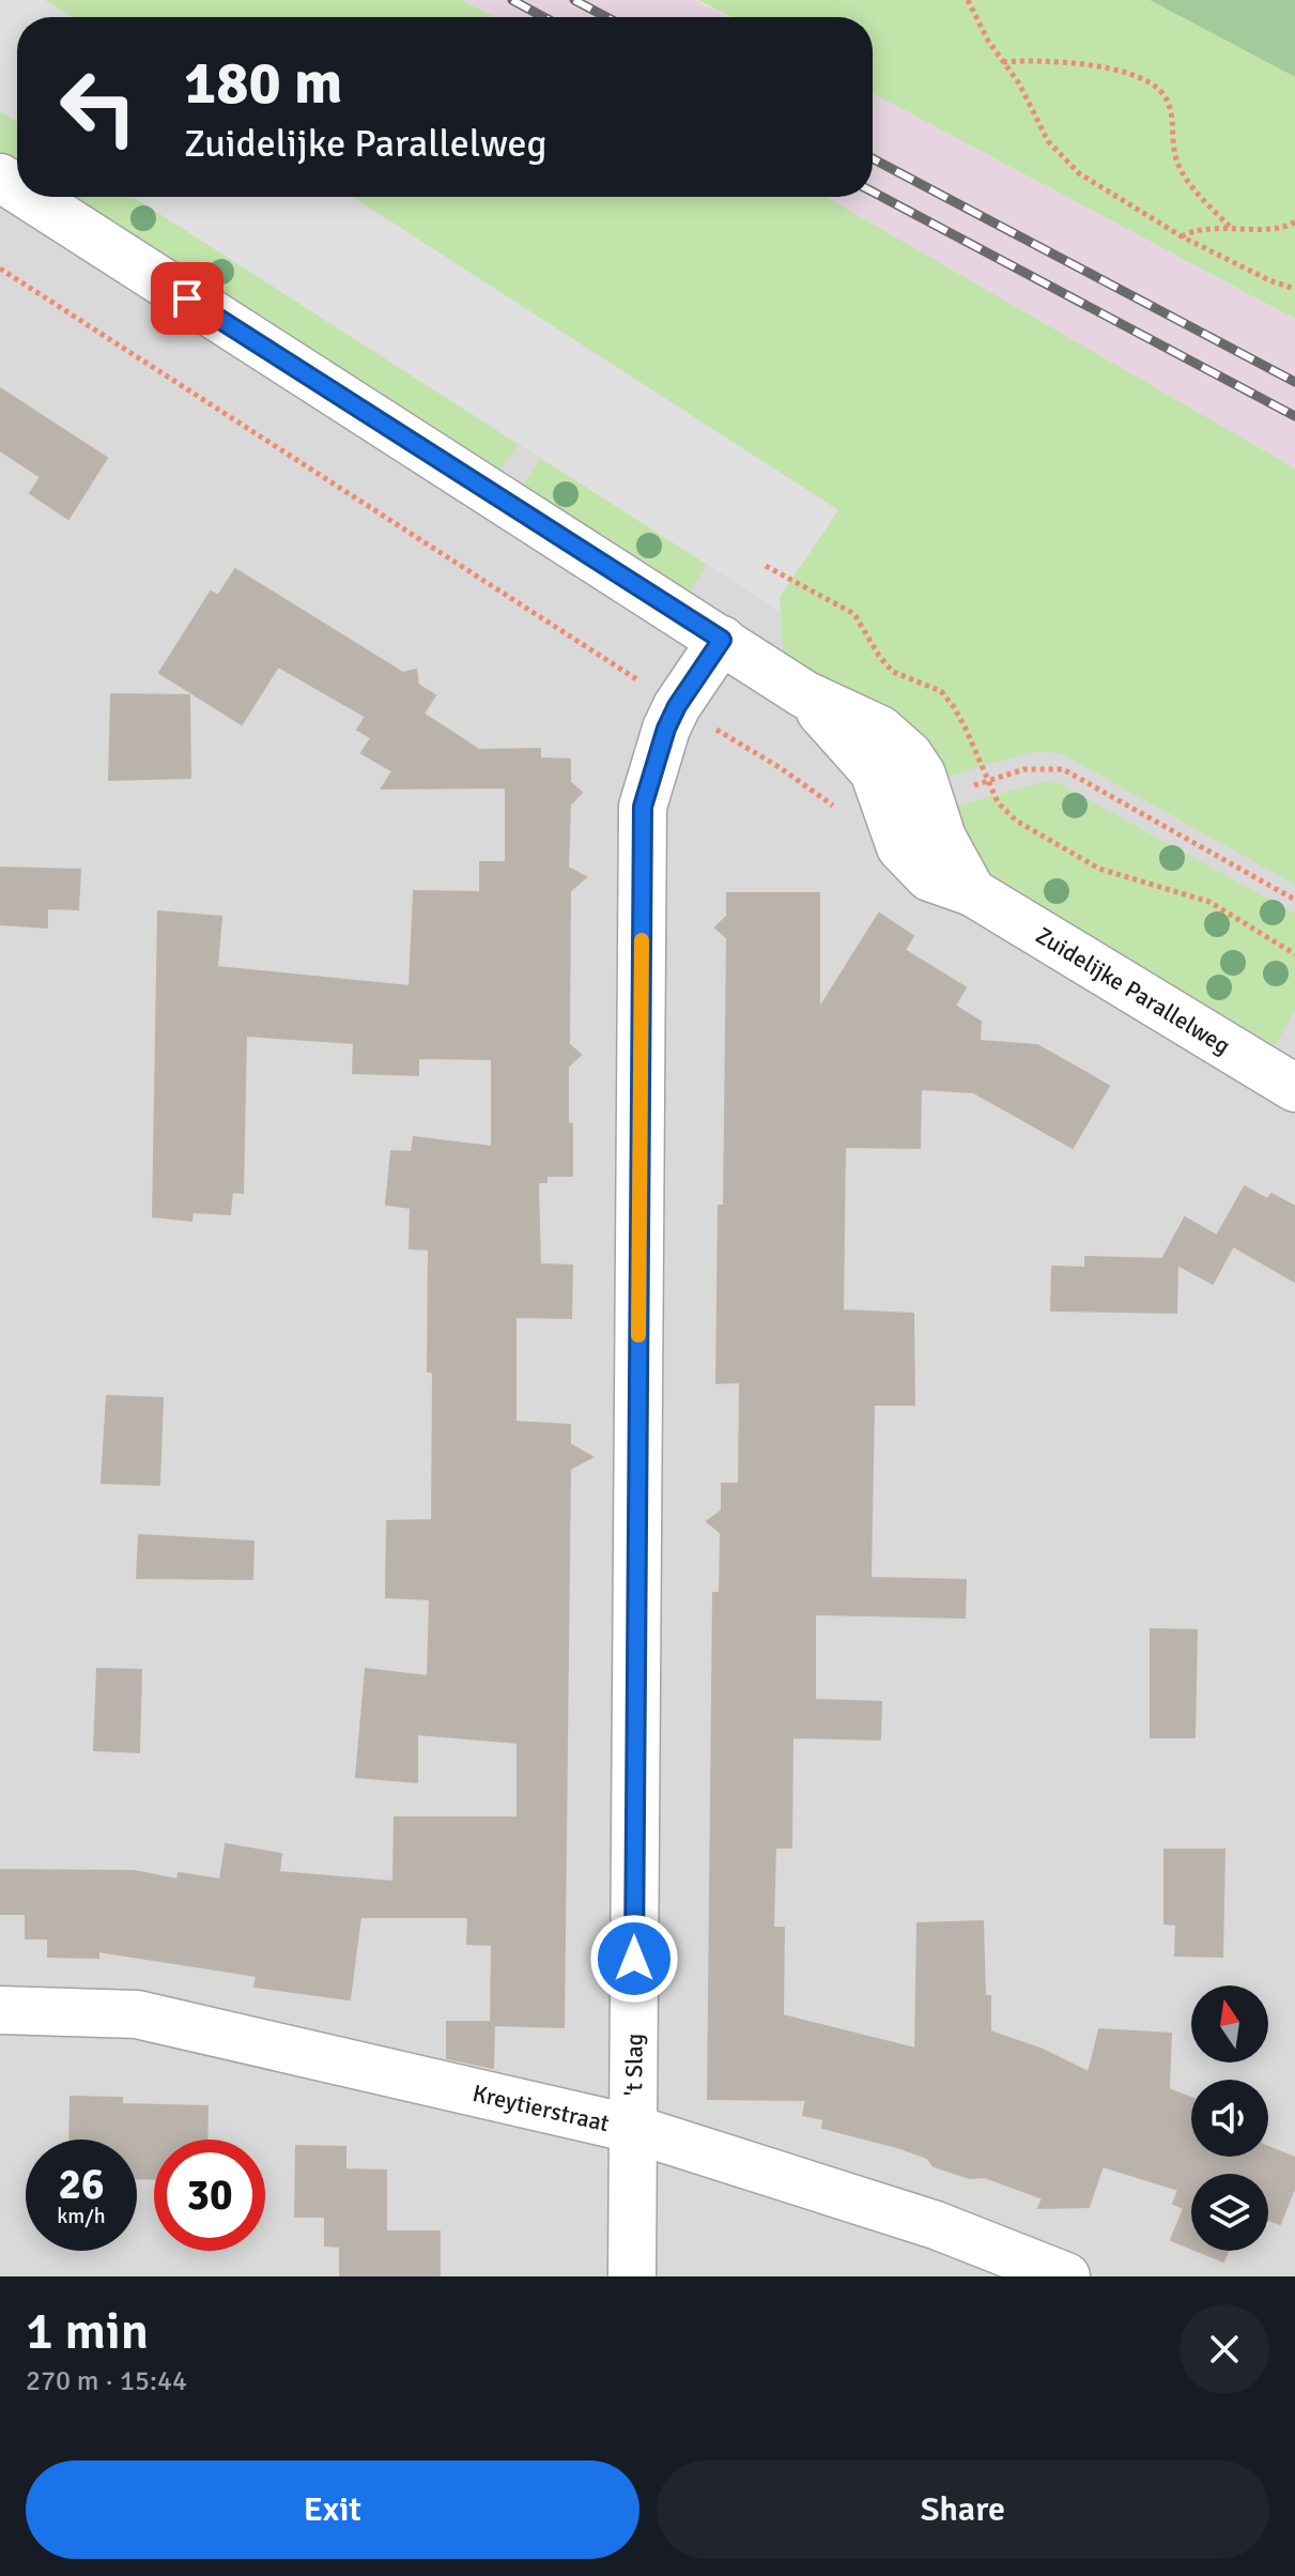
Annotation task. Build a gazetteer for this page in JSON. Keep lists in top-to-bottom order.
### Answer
{
  "streets": {
    "street": ["Zuidelijke Parallelweg", "'t Slag", "Kreytierstraat"]
  },
  "crossings": [
    ["Zuidelijke Parallelweg", "'t Slag"],
    ["'t Slag", "Kreytierstraat"]
  ],
  "north": "top",
  "page": {
    "turn": ["180 m", "Zuidelijke Parallelweg"],
    "speed": "26 km/h",
    "limit": "30",
    "heading": ["1 min", "270 m · 15:44"],
    "buttons": ["Exit", "Share"]
  }
}
